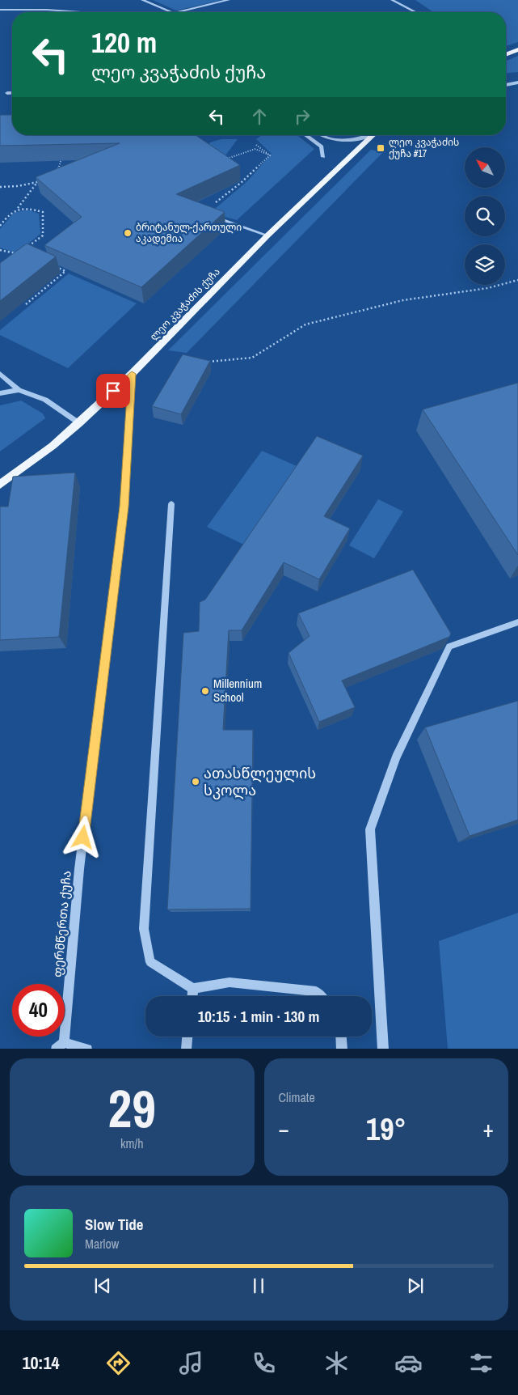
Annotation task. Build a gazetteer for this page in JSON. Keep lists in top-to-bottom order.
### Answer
{
  "streets": {
    "main road": ["ლეო კვაჭაძის ქუჩა"],
    "street": ["ფერმწერთა ქუჩა"]
  },
  "crossings": [
    ["ლეო კვაჭაძის ქუჩა", "ფერმწერთა ქუჩა"]
  ],
  "places": {
    "transit": ["ლეო კვაჭაძის ქუჩა #17"],
    "other": ["ბრიტანულ-ქართული აკადემია", "Millennium School", "ათასწლეულის სკოლა"]
  },
  "north": "top left",
  "page": {
    "turn": ["120 m", "ლეო კვაჭაძის ქუჩა"],
    "limit": "40",
    "trip": "10:15 · 1 min · 130 m",
    "tile": [
      ["29", "km/h"],
      "Climate"
    ],
    "heat": ["−", "19°", "+"],
    "song": ["Slow Tide", "Marlow"],
    "tabs": "10:14"
  }
}
